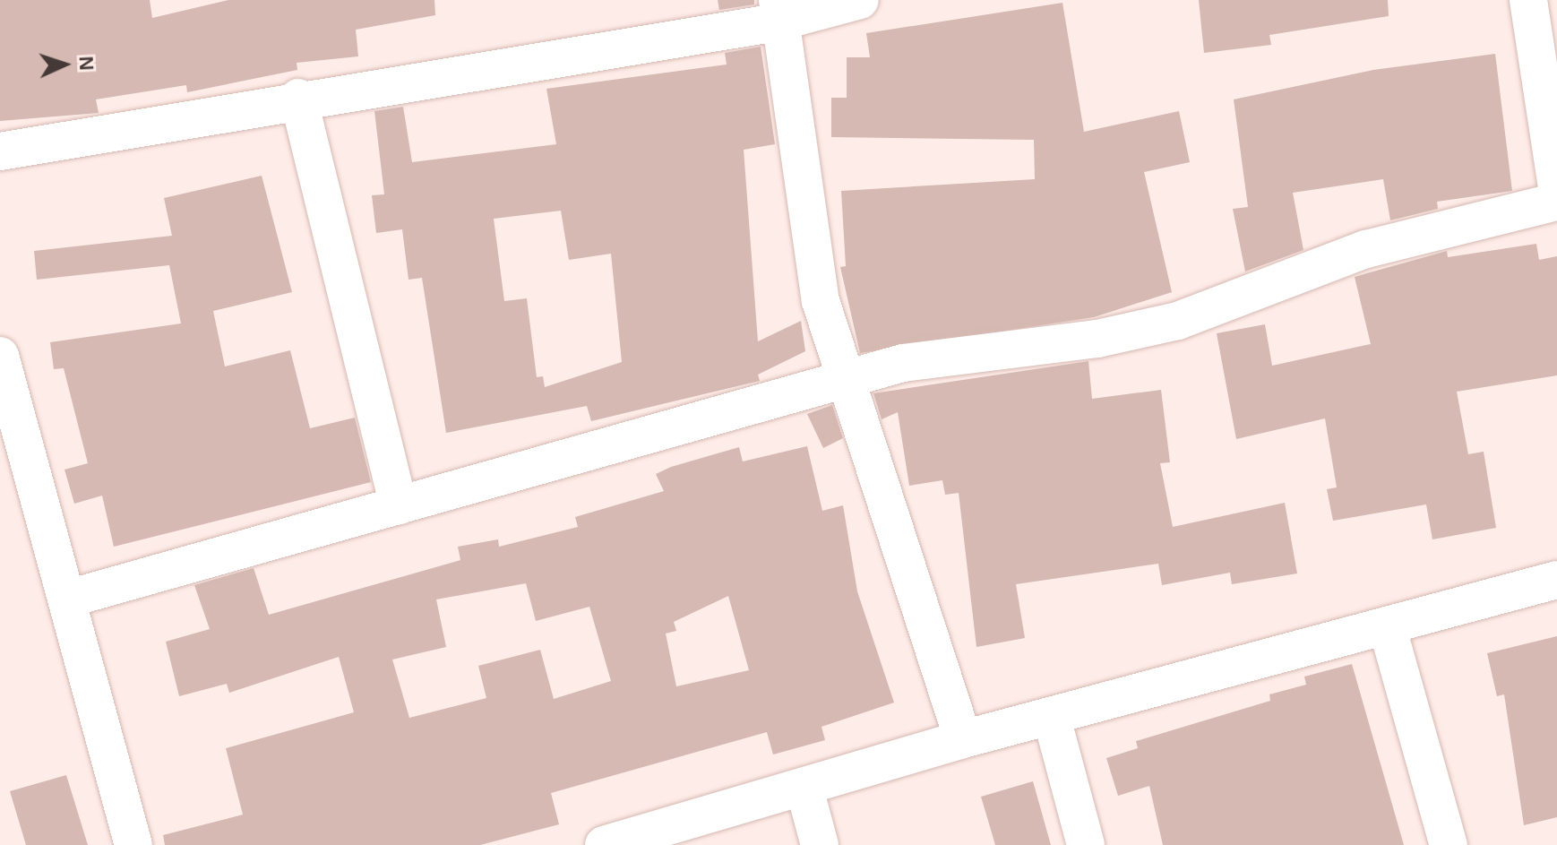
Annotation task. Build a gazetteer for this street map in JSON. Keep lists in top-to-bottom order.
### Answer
{
  "north": "right"
}
